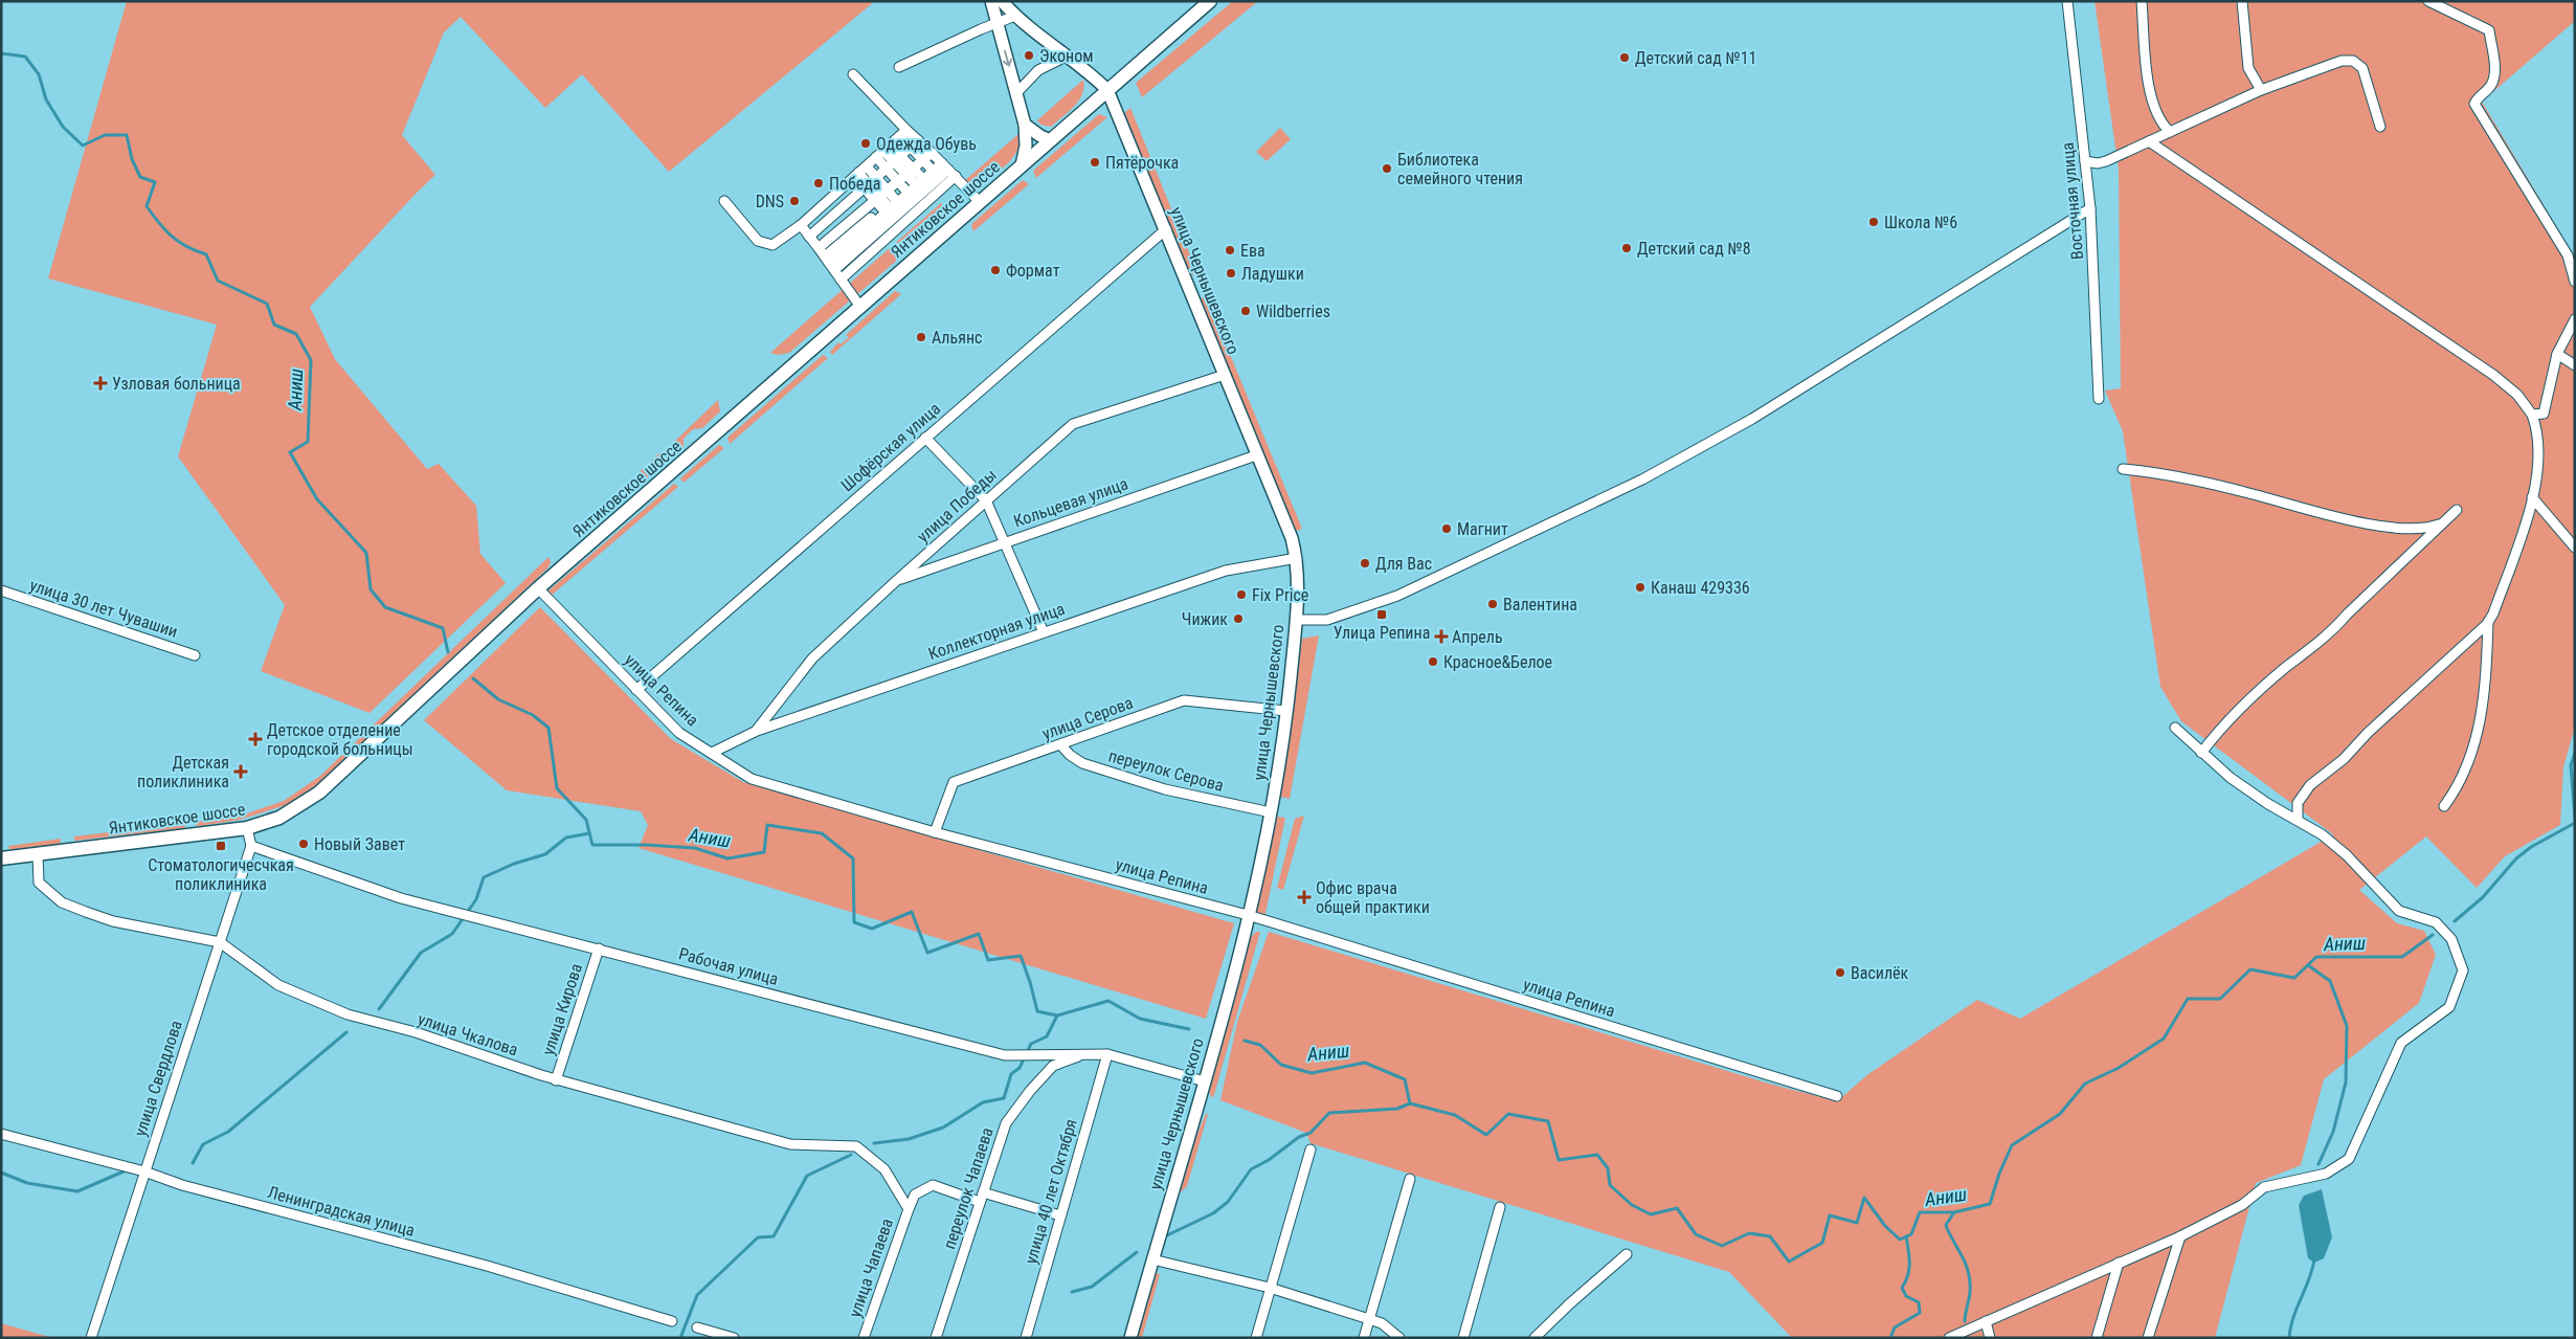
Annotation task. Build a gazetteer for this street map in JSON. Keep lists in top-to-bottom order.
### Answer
{
  "streets": {
    "main road": ["Янтиковское шоссе"],
    "street": [
      "Восточная улица",
      "улица Чернышевского",
      "Шофёрская улица",
      "Кольцевая улица",
      "улица Победы",
      "улица 30 лет Чувашии",
      "Коллекторная улица",
      "улица Репина",
      "улица Серова",
      "переулок Серова",
      "Рабочая улица",
      "улица Кирова",
      "улица Чкалова",
      "улица Свердлова",
      "переулок Чапаева",
      "улица 40 лет Октября",
      "Ленинградская улица",
      "улица Чапаева"
    ]
  },
  "crossings": [
    ["Янтиковское шоссе", "улица Чернышевского"],
    ["Янтиковское шоссе", "улица Репина"],
    ["Янтиковское шоссе", "улица Чкалова"],
    ["улица Чернышевского", "Шофёрская улица"],
    ["улица Чернышевского", "Кольцевая улица"],
    ["улица Чернышевского", "улица Победы"],
    ["улица Чернышевского", "Коллекторная улица"],
    ["улица Чернышевского", "улица Репина"],
    ["улица Чернышевского", "улица Серова"],
    ["улица Чернышевского", "переулок Серова"],
    ["улица Чернышевского", "Рабочая улица"],
    ["Шофёрская улица", "улица Репина"],
    ["Кольцевая улица", "улица Победы"],
    ["улица Победы", "Коллекторная улица"],
    ["Коллекторная улица", "улица Репина"],
    ["улица Репина", "улица Серова"],
    ["улица Серова", "переулок Серова"],
    ["Рабочая улица", "улица Кирова"],
    ["Рабочая улица", "улица Свердлова"],
    ["Рабочая улица", "переулок Чапаева"],
    ["Рабочая улица", "улица 40 лет Октября"],
    ["улица Кирова", "улица Чкалова"],
    ["улица Чкалова", "улица Свердлова"],
    ["улица Чкалова", "улица Чапаева"],
    ["улица Свердлова", "Ленинградская улица"],
    ["переулок Чапаева", "улица Чапаева"],
    ["улица 40 лет Октября", "улица Чапаева"]
  ],
  "water": ["Аниш"],
  "places": {
    "other": [
      "Эконом",
      "Детский сад №11",
      "Одежда Обувь",
      "Пятёрочка",
      "Библиотека семейного чтения",
      "Победа",
      "DNS",
      "Школа №6",
      "Детский сад №8",
      "Ева",
      "Формат",
      "Ладушки",
      "Wildberries",
      "Альянс",
      "Магнит",
      "Для Вас",
      "Канаш 429336",
      "Fix Price",
      "Валентина",
      "Чижик",
      "Красное&Белое",
      "Новый Завет",
      "Василёк"
    ],
    "health": [
      "Узловая больница",
      "Апрель",
      "Детское отделение городской больницы",
      "Детская поликлиника",
      "Офис врача общей практики"
    ],
    "transit": ["Улица Репина", "Стоматологичесчкая поликлиника"]
  }
}
